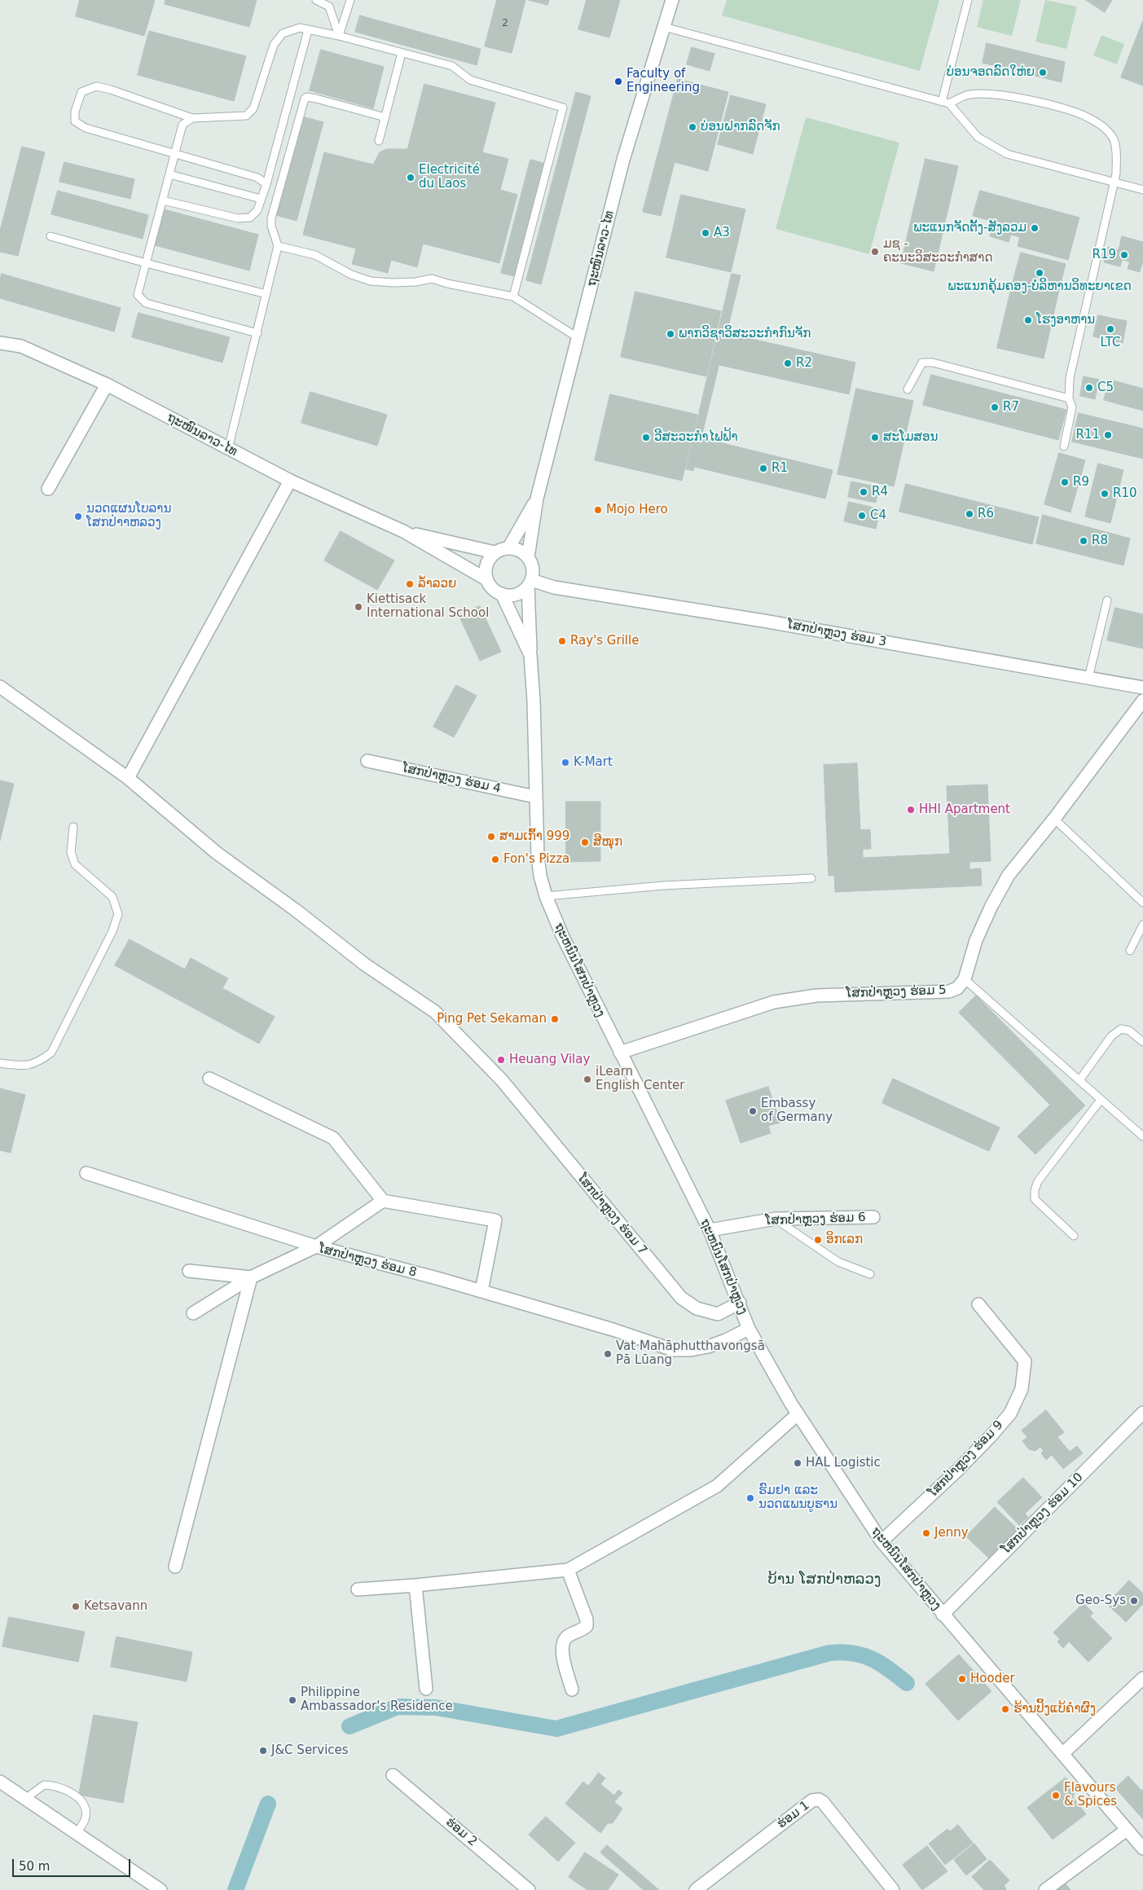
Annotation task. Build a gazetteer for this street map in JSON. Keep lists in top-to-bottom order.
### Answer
{
  "streets": {
    "street": [
      "ຖະໜົນລາວ-ໄທ",
      "ໂສກປ່າຫຼວງ ຮ່ອມ 3",
      "ໂສກປ່າຫຼວງ ຮ່ອມ 4",
      "ຖະຫນົນໂສກປ່າຫຼວງ",
      "ໂສກປ່າຫຼວງ ຮ່ອມ 5",
      "ໂສກປ່າຫຼວງ ຮ່ອມ 7",
      "ໂສກປ່າຫຼວງ ຮ່ອມ 6",
      "ໂສກປ່າຫຼວງ ຮ່ອມ 8",
      "ໂສກປ່າຫຼວງ ຮ່ອມ 9",
      "ໂສກປ່າຫຼວງ ຮ່ອມ 10",
      "ຮ່ອມ 1",
      "ຮ່ອມ 2"
    ]
  },
  "crossings": [
    ["ຖະໜົນລາວ-ໄທ", "ໂສກປ່າຫຼວງ ຮ່ອມ 3"],
    ["ຖະໜົນລາວ-ໄທ", "ຖະຫນົນໂສກປ່າຫຼວງ"],
    ["ໂສກປ່າຫຼວງ ຮ່ອມ 3", "ຖະຫນົນໂສກປ່າຫຼວງ"],
    ["ໂສກປ່າຫຼວງ ຮ່ອມ 4", "ຖະຫນົນໂສກປ່າຫຼວງ"],
    ["ຖະຫນົນໂສກປ່າຫຼວງ", "ໂສກປ່າຫຼວງ ຮ່ອມ 5"],
    ["ຖະຫນົນໂສກປ່າຫຼວງ", "ໂສກປ່າຫຼວງ ຮ່ອມ 7"],
    ["ຖະຫນົນໂສກປ່າຫຼວງ", "ໂສກປ່າຫຼວງ ຮ່ອມ 6"],
    ["ຖະຫນົນໂສກປ່າຫຼວງ", "ໂສກປ່າຫຼວງ ຮ່ອມ 8"],
    ["ຖະຫນົນໂສກປ່າຫຼວງ", "ໂສກປ່າຫຼວງ ຮ່ອມ 9"],
    ["ຖະຫນົນໂສກປ່າຫຼວງ", "ໂສກປ່າຫຼວງ ຮ່ອມ 10"]
  ],
  "districts": ["ບ້ານ ໂສກປ່າຫລວງ"],
  "places": [
    "ບ່ອນຈອດລົດໃຫ່ຍ",
    "Faculty of Engineering",
    "ບ່ອນຝາກລົດຈັກ",
    "Electricité du Laos",
    "ພະແນກຈັດຕັ້ງ-ສັງລວມ",
    "A3",
    "ມຊ - ຄະນະວິສະວະກຳສາດ",
    "R19",
    "ພະແນກຄຸ້ມຄອງ-ບໍລິຫານວິທະຍາເຂດ",
    "ໂຮງອາຫານ",
    "LTC",
    "ພາກວິຊາວິສະວະກຳກົນຈັກ",
    "R2",
    "C5",
    "R7",
    "R11",
    "ວີສະວະກຳໄຟຟ້າ",
    "ສະໂມສອນ",
    "R1",
    "R9",
    "R4",
    "R10",
    "Mojo Hero",
    "R6",
    "C4",
    "ນວດແຜນໂບລານ ໂສກປ່າາຫລວງ",
    "R8",
    "ລ້ຳລວຍ",
    "Kiettisack International School",
    "Ray's Grille",
    "K-Mart",
    "HHI Apartment",
    "ສາມເກົ້າ 999",
    "ສີໜຸກ",
    "Fon's Pizza",
    "Ping Pet Sekaman",
    "Heuang Vilay",
    "iLearn English Center",
    "Embassy of Germany",
    "ອິກເລກ",
    "Vat Mahāphutthavongsā Pā Lūang",
    "HAL Logistic",
    "ຮົມຢາ ແລະ ນວດແພນບູຮານ",
    "Jenny",
    "Geo-Sys",
    "Ketsavann",
    "Hooder",
    "Philippine Ambassador's Residence",
    "ຮ້ານປິ້ງແບ້ຄຳຜົງ",
    "J&C Services",
    "Flavours & Spices"
  ],
  "house_numbers": ["2"],
  "scale_bar": "50 m"
}
